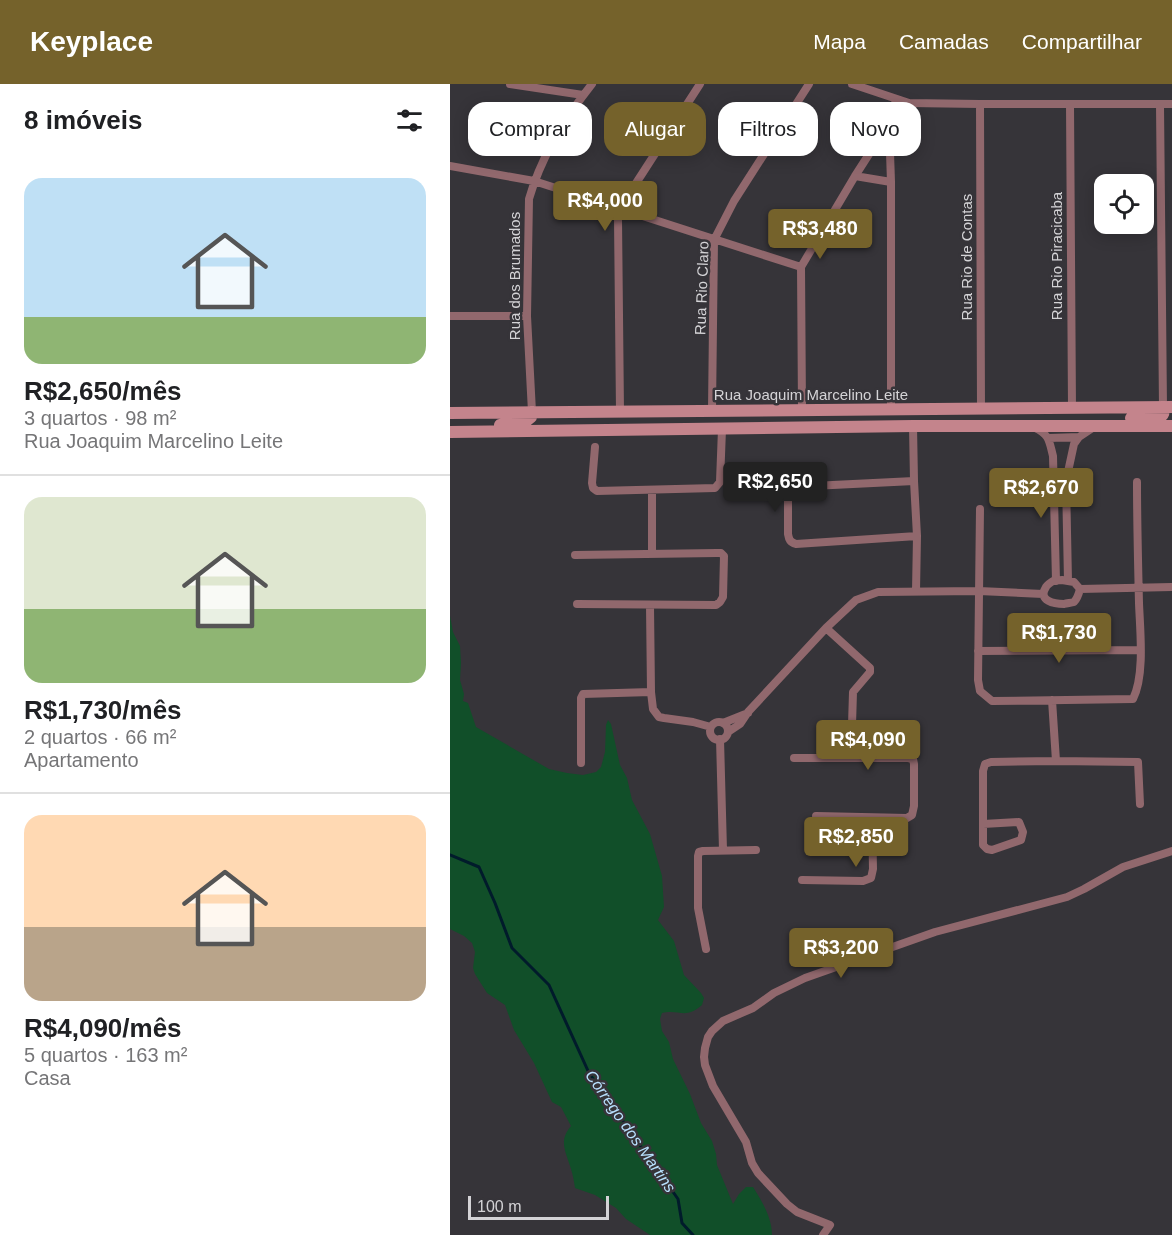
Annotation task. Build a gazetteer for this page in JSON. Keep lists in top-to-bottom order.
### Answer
{
  "streets": {
    "main road": ["Rua Joaquim Marcelino Leite"],
    "street": [
      "Rua Rio Piracicaba",
      "Rua Rio de Contas",
      "Rua dos Brumados",
      "Rua Rio Claro"
    ]
  },
  "crossings": [
    ["Rua Rio Piracicaba", "Rua Joaquim Marcelino Leite"],
    ["Rua Rio de Contas", "Rua Joaquim Marcelino Leite"],
    ["Rua dos Brumados", "Rua Joaquim Marcelino Leite"],
    ["Rua Rio Claro", "Rua Joaquim Marcelino Leite"]
  ],
  "water": ["Córrego dos Martins"],
  "scale_bar": "100 m",
  "page": {
    "header": "Keyplace",
    "nav": ["Mapa", "Camadas", "Compartilhar"],
    "heading": "8 imóveis",
    "chip": [
      "Comprar",
      "Alugar",
      "Filtros",
      "Novo"
    ],
    "list": [
      {
        "name": "R$2,650/mês",
        "note": "3 quartos · 98 m² · Rua Joaquim Marcelino Leite"
      },
      {
        "name": "R$1,730/mês",
        "note": "2 quartos · 66 m² · Apartamento"
      },
      {
        "name": "R$4,090/mês",
        "note": "5 quartos · 163 m² · Casa"
      }
    ],
    "price": [
      "R$4,000",
      "R$3,480",
      "R$2,650",
      "R$2,670",
      "R$1,730",
      "R$4,090",
      "R$2,850",
      "R$3,200"
    ],
    "scale": "100 m"
  }
}
